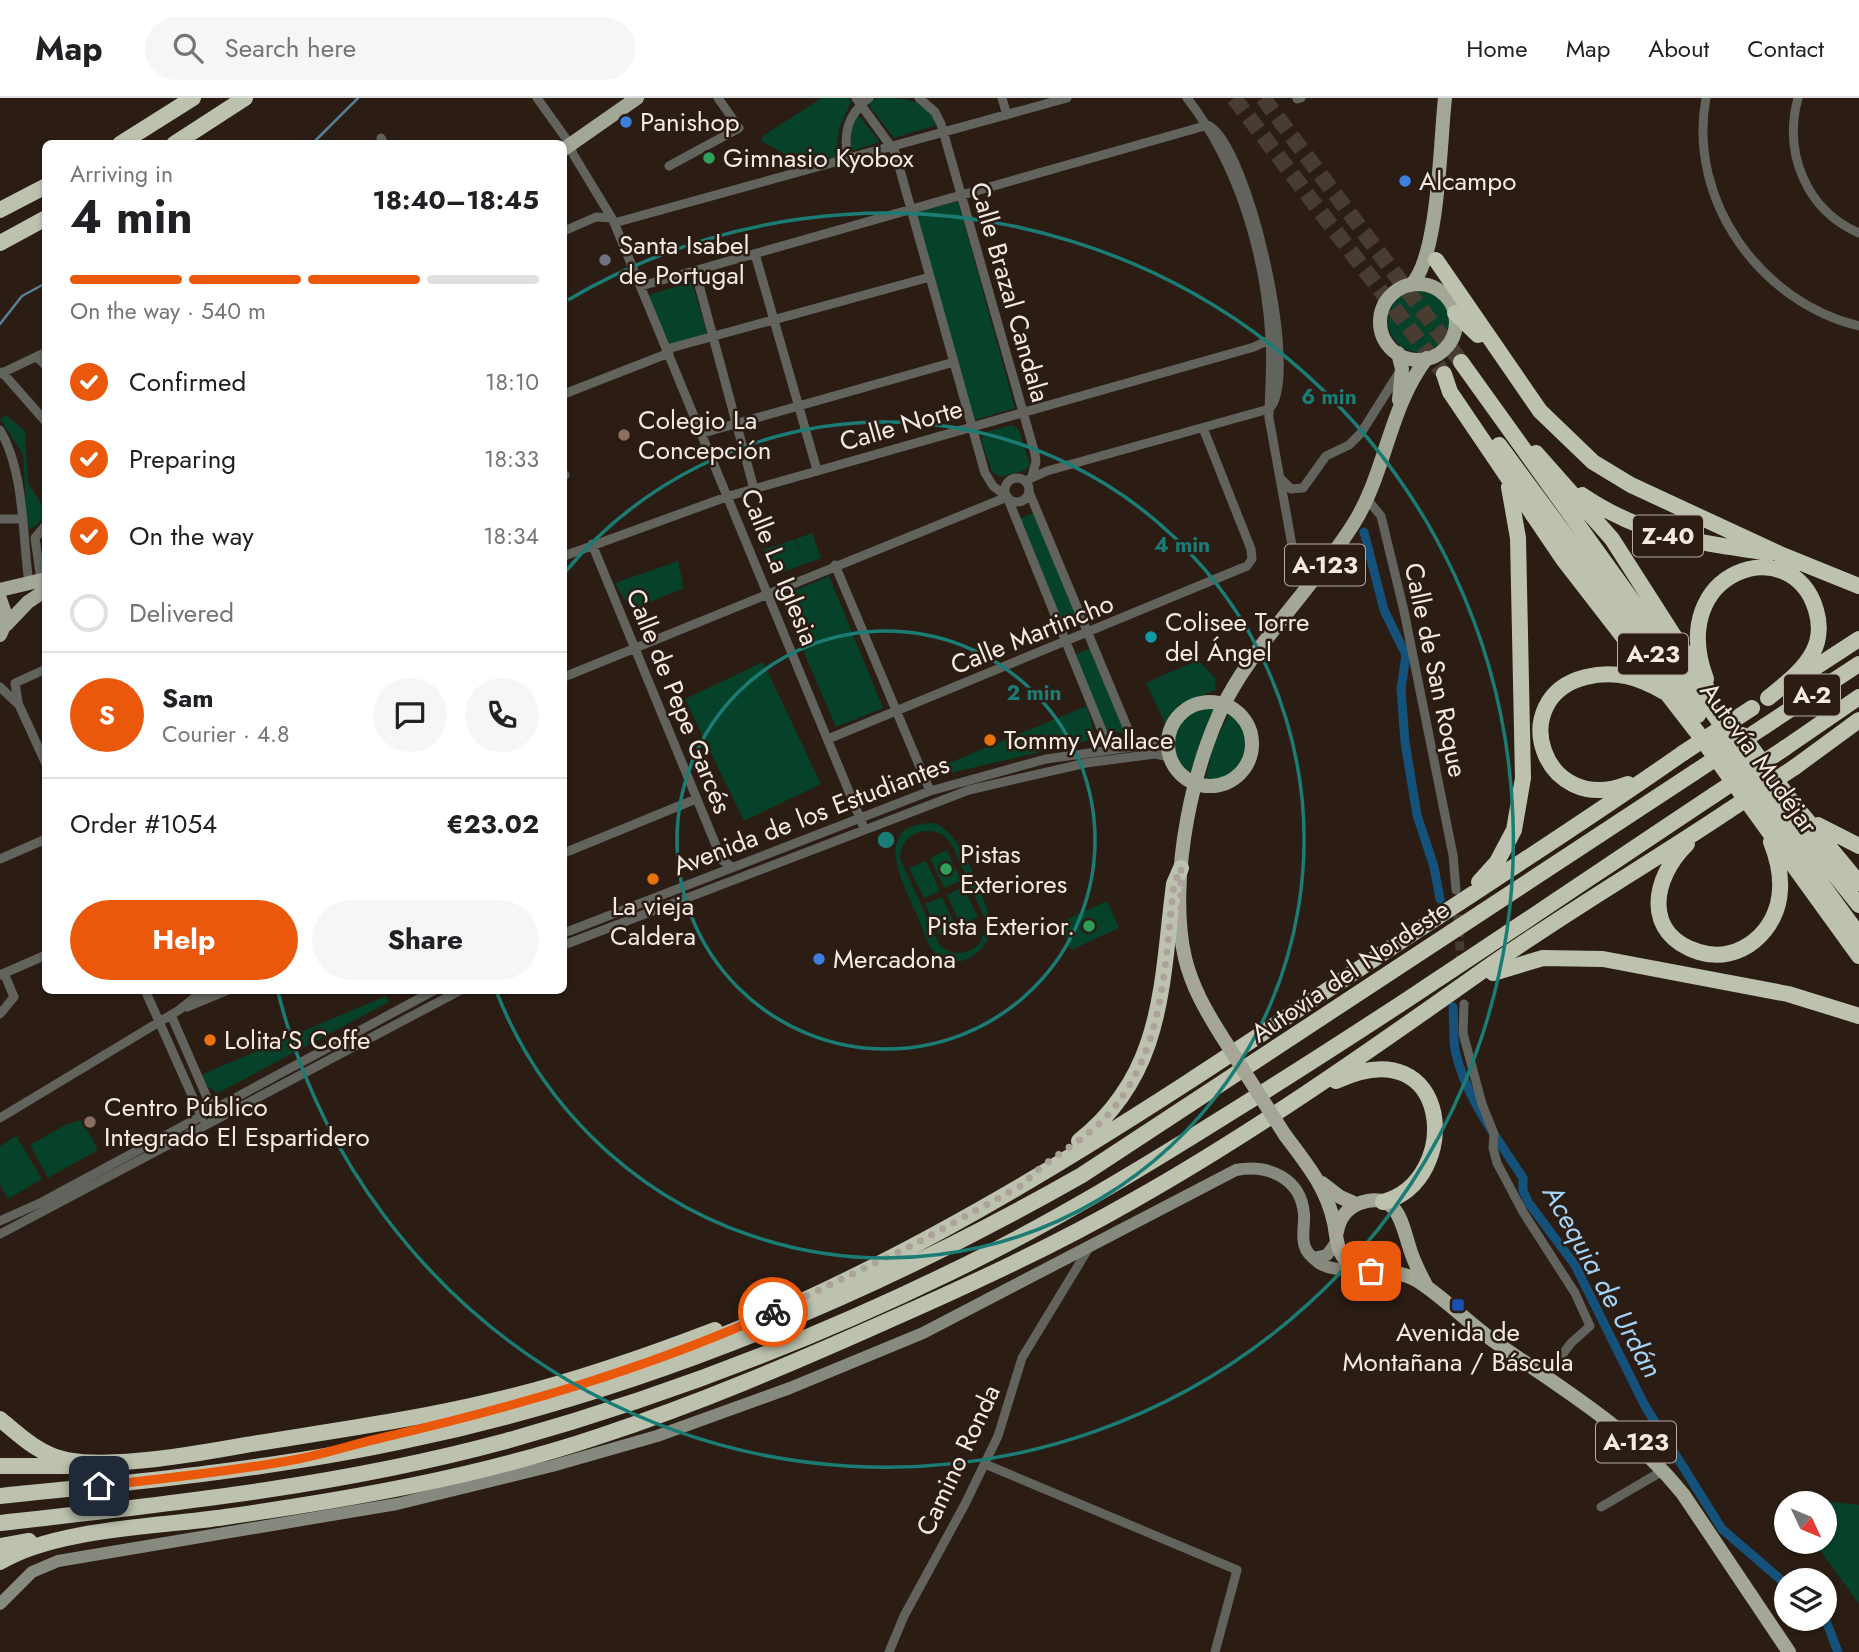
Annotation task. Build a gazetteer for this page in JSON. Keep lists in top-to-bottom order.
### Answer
{
  "streets": {
    "highway": [
      "Z-40",
      "A-23",
      "A-2",
      "Autovía Mudéjar",
      "Autovía del Nordeste"
    ],
    "main road": ["A-123"],
    "street": [
      "Calle Brazal Candala",
      "Calle Norte",
      "Calle La Iglesia",
      "Calle Martincho",
      "Calle de San Roque",
      "Calle de Pepe Garcés",
      "Avenida de los Estudiantes",
      "Camino Ronda"
    ]
  },
  "crossings": [
    ["Calle Brazal Candala", "Calle Norte"],
    ["Calle Norte", "Calle La Iglesia"],
    ["Calle Norte", "Calle de Pepe Garcés"],
    ["Z-40", "Autovía Mudéjar"],
    ["A-123", "Calle de San Roque"],
    ["Calle La Iglesia", "Calle Martincho"],
    ["Calle La Iglesia", "Avenida de los Estudiantes"],
    ["Calle de Pepe Garcés", "Avenida de los Estudiantes"]
  ],
  "water": ["Acequia de Urdán"],
  "places": {
    "other": [
      "Panishop",
      "Gimnasio Kyobox",
      "Alcampo",
      "Santa Isabel de Portugal",
      "Colegio La Concepción",
      "Colisee Torre del Ángel",
      "Tommy Wallace",
      "Pistas Exteriores",
      "La vieja Caldera",
      "Pista Exterior.",
      "Mercadona",
      "Lolita'S Coffe",
      "Centro Público Integrado El Espartidero"
    ],
    "transit": ["Avenida de Montañana / Báscula"]
  },
  "north": "bottom right",
  "page": {
    "header": "Map",
    "search": "Search here",
    "nav": [
      "Home",
      "Map",
      "About",
      "Contact"
    ],
    "heading": ["4 min", "Arriving in", "18:40–18:45"],
    "panel": [
      "Sam",
      "Courier · 4.8",
      "Order #1054",
      "€23.02"
    ],
    "bar": "On the way · 540 m",
    "list": [
      ["Confirmed", "18:10"],
      ["Preparing", "18:33"],
      ["On the way", "18:34"],
      "Delivered"
    ],
    "round": "S",
    "buttons": ["Help", "Share"]
  },
  "rings": ["6 min", "4 min", "2 min"]
}
